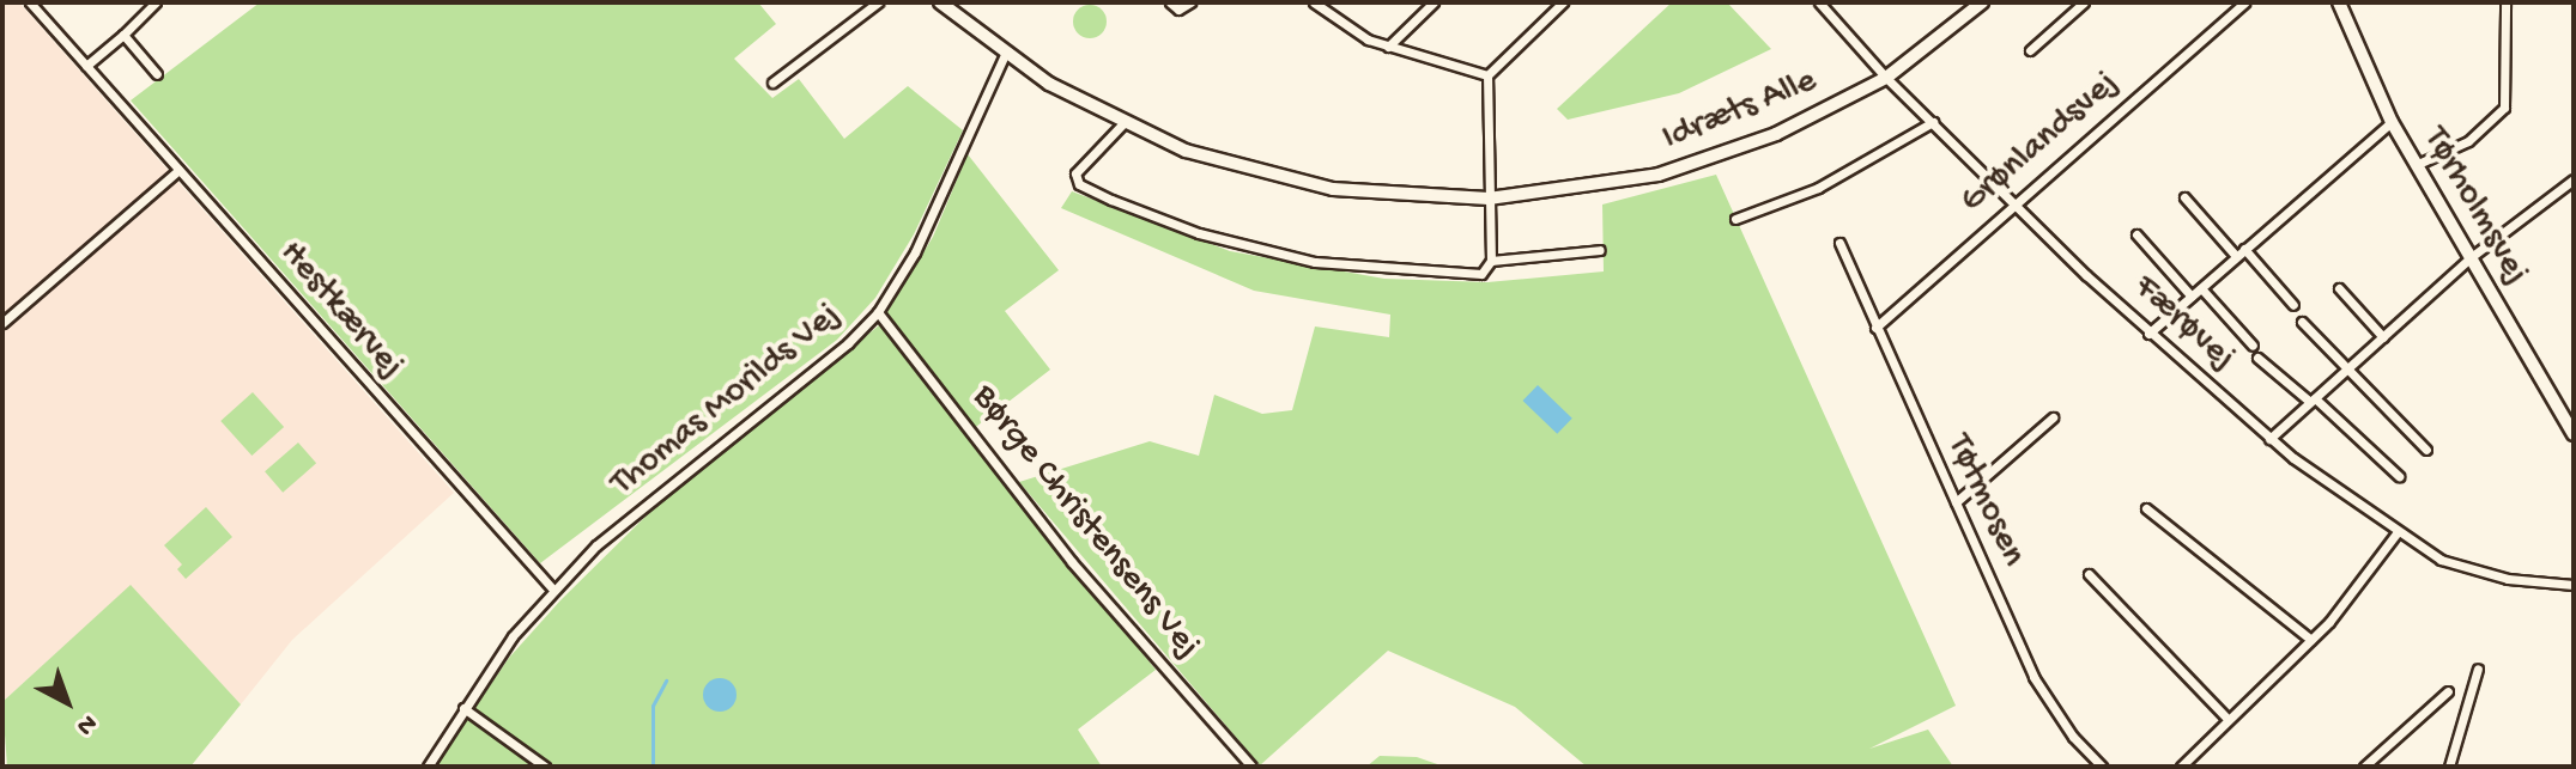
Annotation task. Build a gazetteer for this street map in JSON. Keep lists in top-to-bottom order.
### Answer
{
  "streets": {
    "street": [
      "Idræts Alle",
      "Grønlandsvej",
      "Tørholmsvej",
      "Hestkærvej",
      "Færøvej",
      "Thomas Morilds Vej",
      "Tøtmosen",
      "Børge Christensens Vej"
    ]
  },
  "crossings": [
    ["Idræts Alle", "Færøvej"],
    ["Idræts Alle", "Thomas Morilds Vej"],
    ["Grønlandsvej", "Færøvej"],
    ["Grønlandsvej", "Tøtmosen"],
    ["Hestkærvej", "Thomas Morilds Vej"],
    ["Thomas Morilds Vej", "Børge Christensens Vej"]
  ],
  "north": "bottom right"
}
